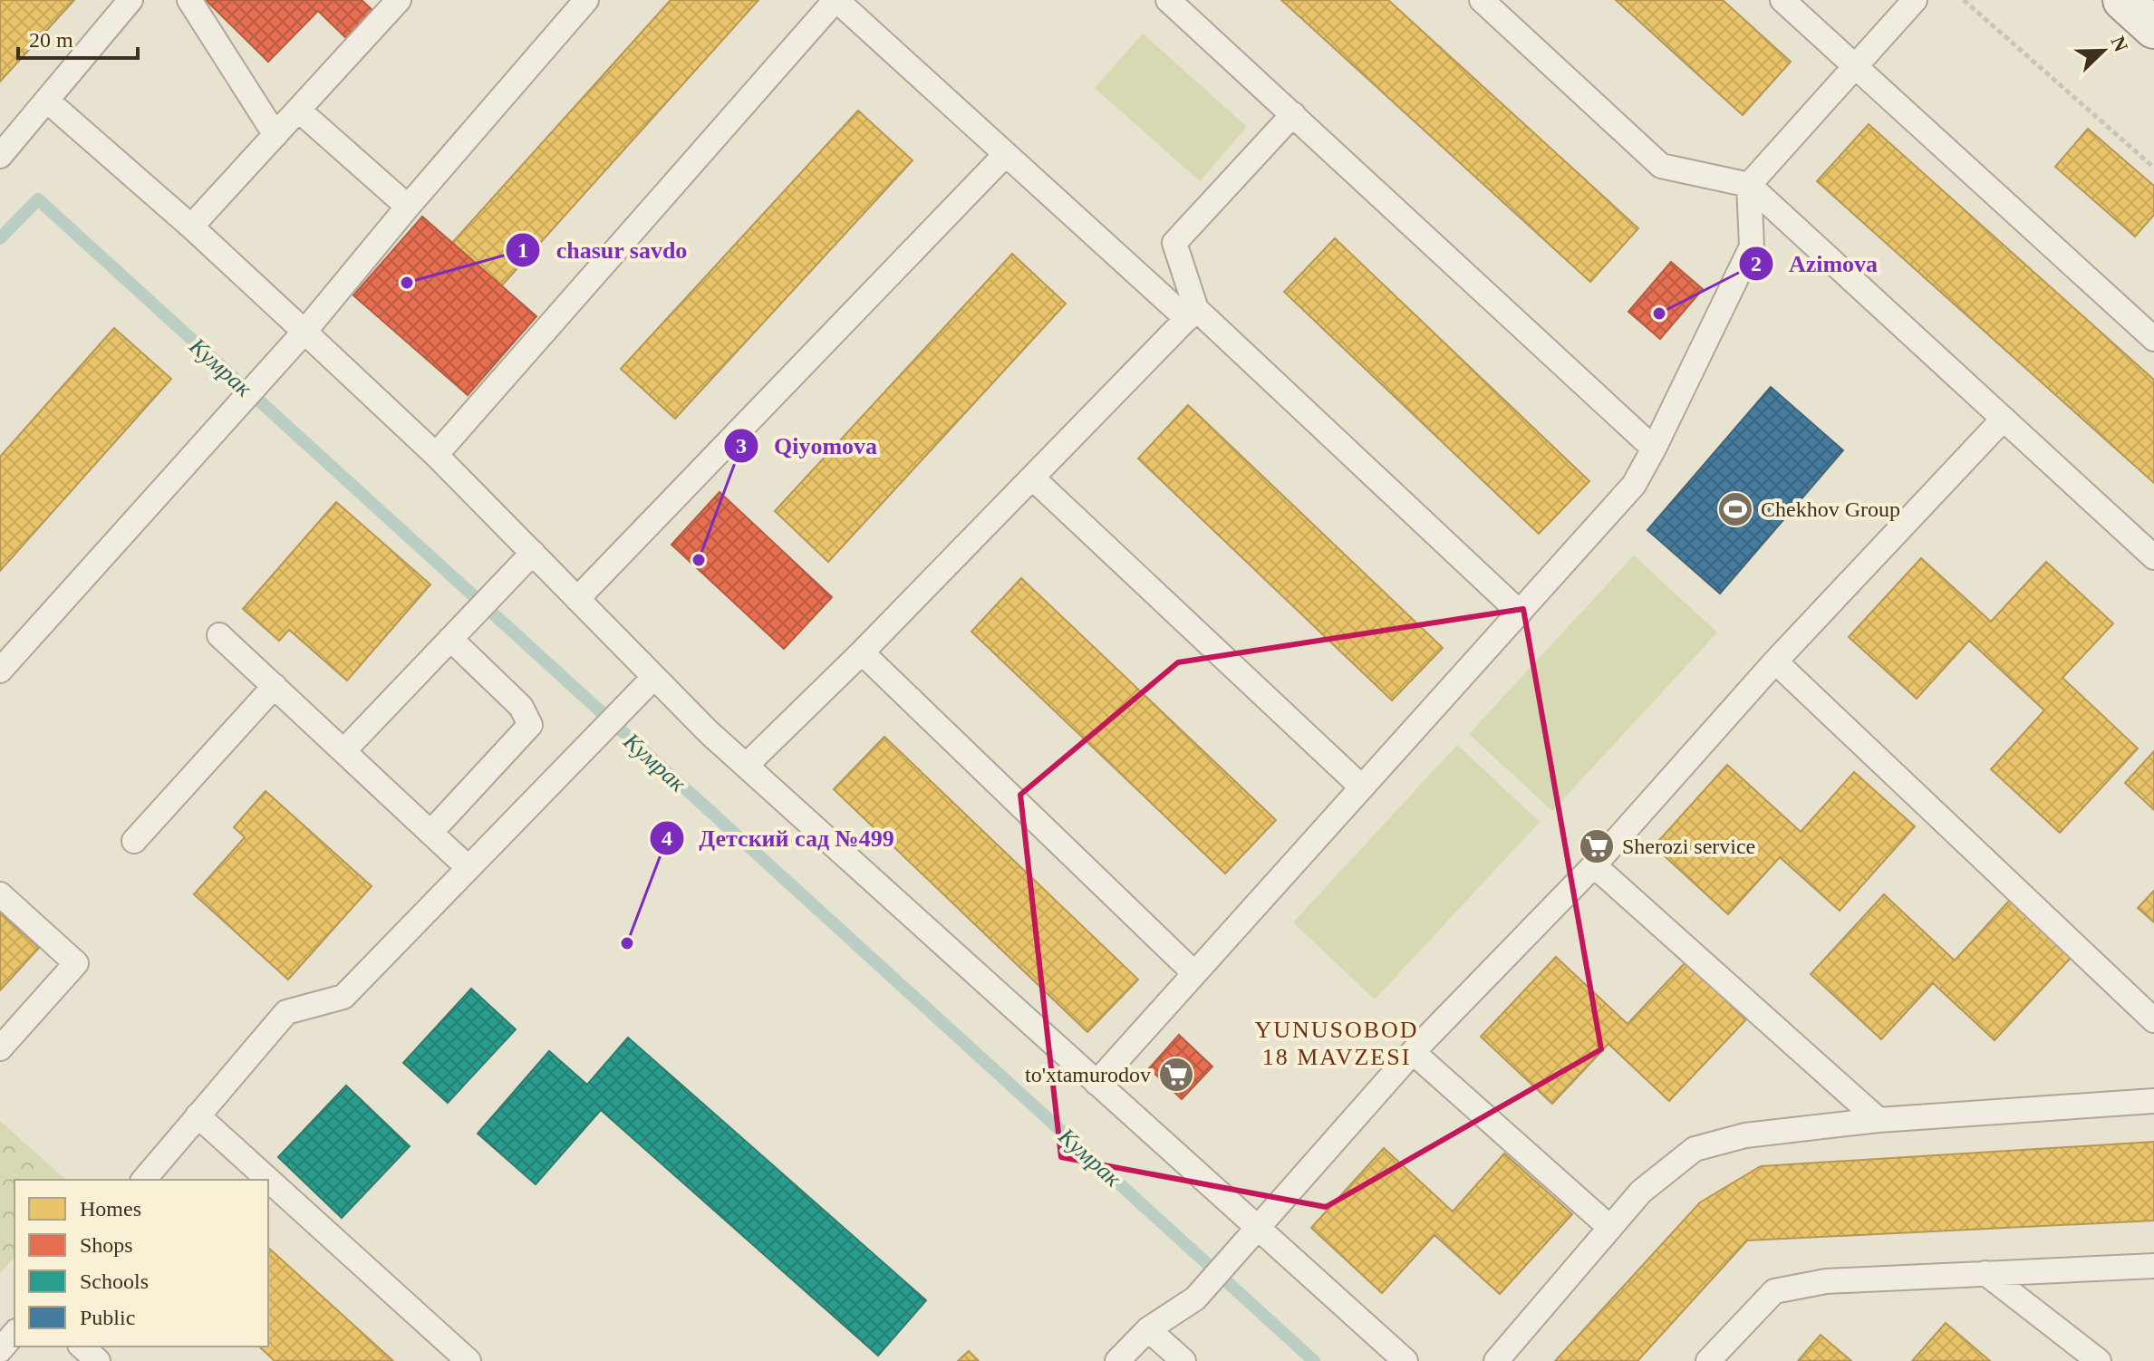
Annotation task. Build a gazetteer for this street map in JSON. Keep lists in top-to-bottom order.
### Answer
{
  "districts": ["YUNUSOBOD 18 MAVZESI"],
  "water": ["Кумрак"],
  "places": {
    "other": [
      "chasur savdo",
      "Azimova",
      "Qiyomova",
      "Детский сад №499"
    ],
    "sports": ["Chekhov Group"],
    "supermarket": ["Sherozi service", "to'xtamurodov"]
  },
  "legend": [
    "Homes",
    "Shops",
    "Schools",
    "Public"
  ],
  "scale_bar": "20 m",
  "north": "top right"
}
